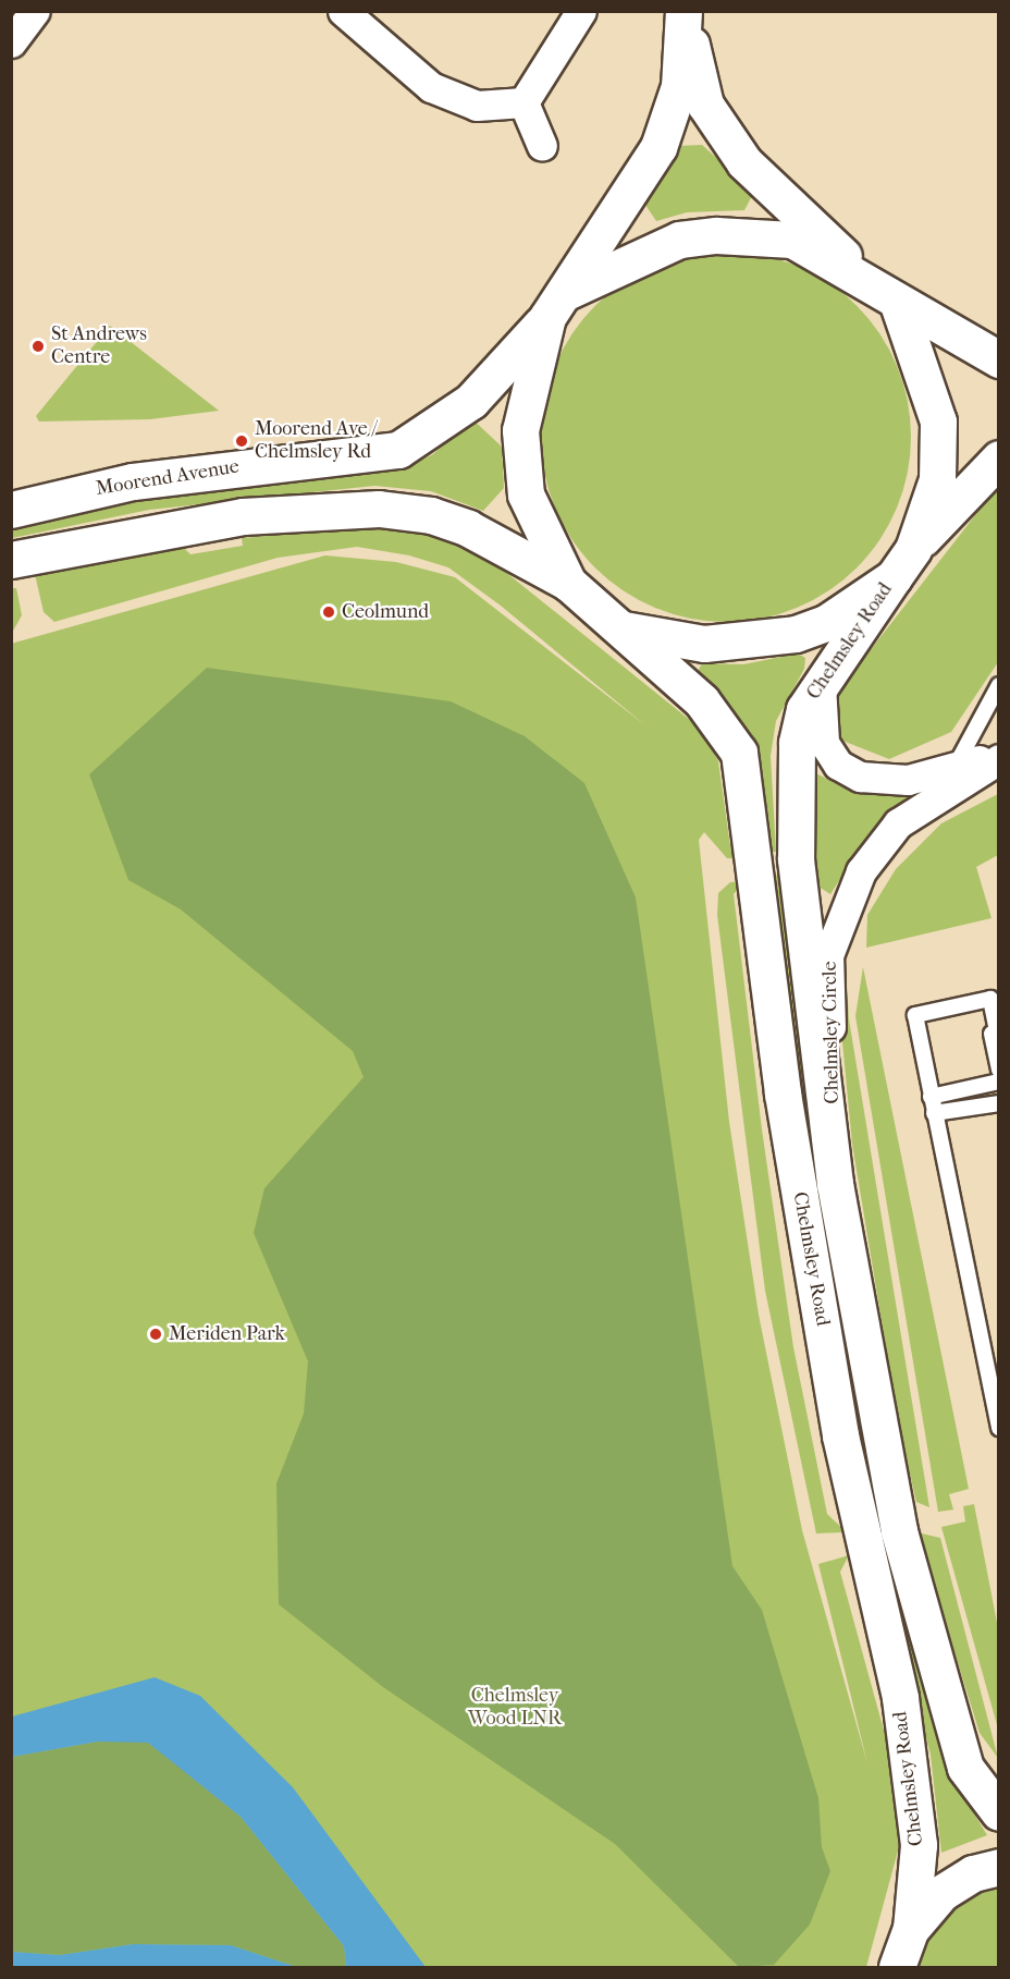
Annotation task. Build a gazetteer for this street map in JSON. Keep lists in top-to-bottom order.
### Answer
{
  "streets": {
    "street": ["Moorend Avenue", "Chelmsley Road", "Chelmsley Circle"]
  },
  "crossings": [
    ["Chelmsley Road", "Chelmsley Circle"]
  ],
  "parks": ["Chelmsley Wood LNR"],
  "places": [
    "St Andrews Centre",
    "Moorend Ave / Chelmsley Rd",
    "Ceolmund",
    "Meriden Park"
  ]
}
